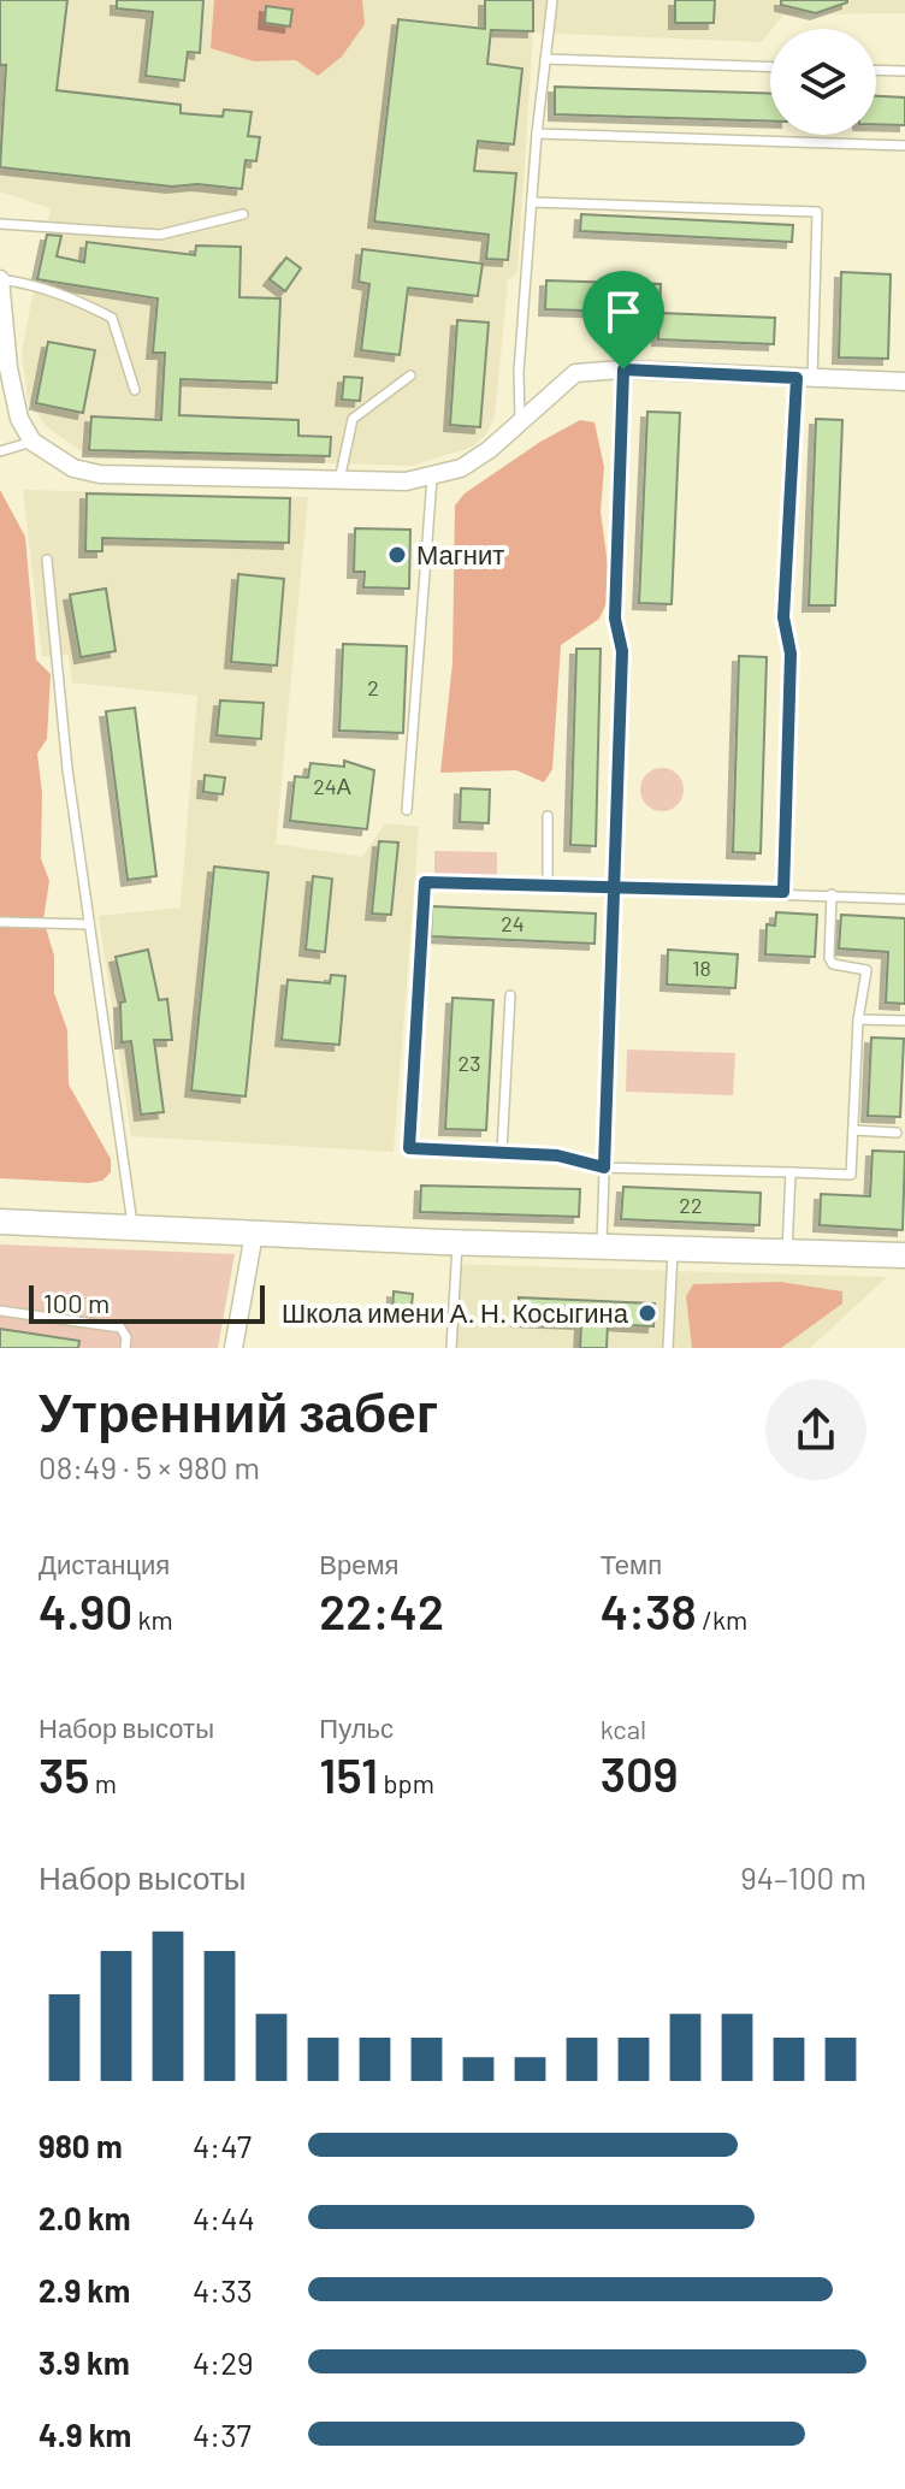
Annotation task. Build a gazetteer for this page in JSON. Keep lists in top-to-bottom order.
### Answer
{
  "places": ["Магнит", "Школа имени А. Н. Косыгина"],
  "house_numbers": [
    "2",
    "24А",
    "24",
    "18",
    "23",
    "22"
  ],
  "scale_bar": "100 m",
  "page": {
    "scale": "100 m",
    "heading": ["Утренний забег", "08:49 · 5 × 980 m"],
    "stats": [
      ["Дистанция", "4.90 km"],
      ["Время", "22:42"],
      ["Темп", "4:38 /km"],
      ["Набор высоты", "35 m"],
      ["Пульс", "151 bpm"],
      ["kcal", "309"]
    ],
    "chart": ["Набор высоты", "94–100 m"],
    "list": [
      {
        "name": "980 m",
        "note": "4:47"
      },
      {
        "name": "2.0 km",
        "note": "4:44"
      },
      {
        "name": "2.9 km",
        "note": "4:33"
      },
      {
        "name": "3.9 km",
        "note": "4:29"
      },
      {
        "name": "4.9 km",
        "note": "4:37"
      }
    ]
  }
}
